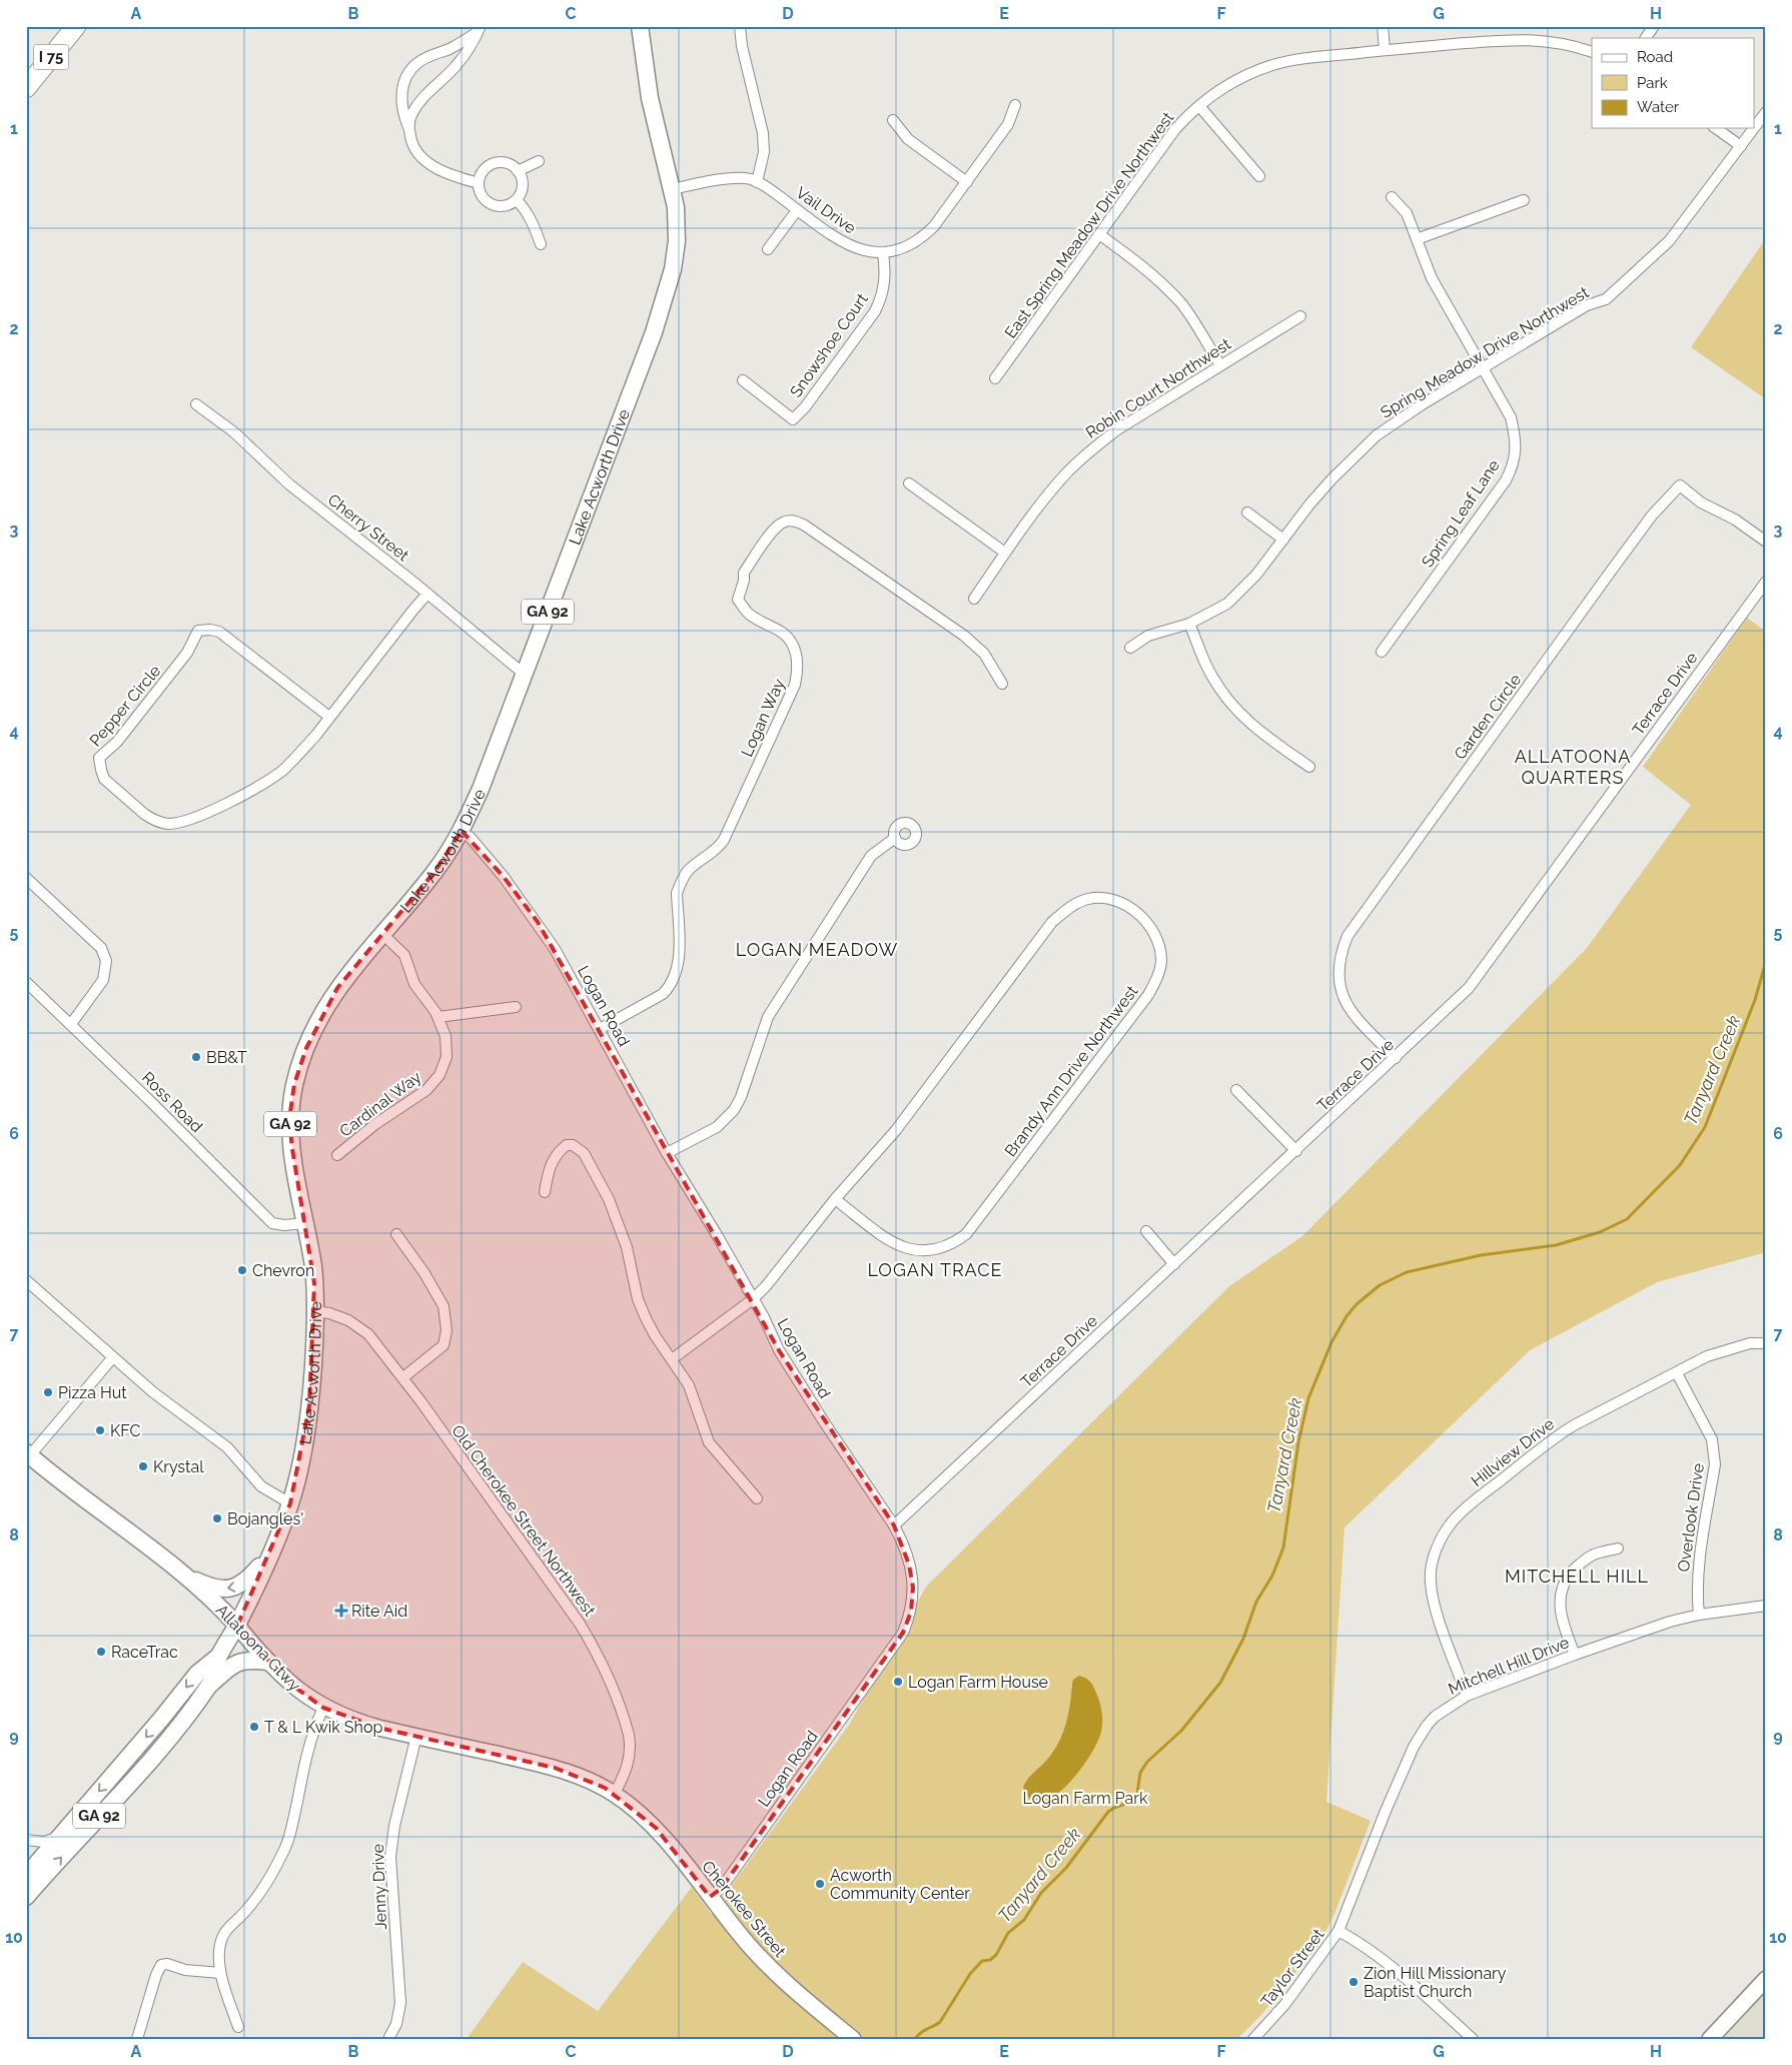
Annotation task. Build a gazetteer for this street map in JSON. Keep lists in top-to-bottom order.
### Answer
{
  "streets": {
    "highway": ["I 75"],
    "main road": ["Lake Acworth Drive", "GA 92", "Allatoona Gtwy"],
    "street": [
      "Vail Drive",
      "East Spring Meadow Drive Northwest",
      "Snowshoe Court",
      "Spring Meadow Drive Northwest",
      "Robin Court Northwest",
      "Spring Leaf Lane",
      "Cherry Street",
      "Terrace Drive",
      "Pepper Circle",
      "Garden Circle",
      "Logan Way",
      "Logan Road",
      "Brandy Ann Drive Northwest",
      "Ross Road",
      "Cardinal Way",
      "Hillview Drive",
      "Overlook Drive",
      "Old Cherokee Street Northwest",
      "Mitchell Hill Drive",
      "Jenny Drive",
      "Cherokee Street",
      "Taylor Street"
    ]
  },
  "crossings": [
    ["Vail Drive", "Snowshoe Court"],
    ["Vail Drive", "Lake Acworth Drive"],
    ["Spring Meadow Drive Northwest", "Spring Leaf Lane"],
    ["Lake Acworth Drive", "Cherry Street"],
    ["Lake Acworth Drive", "Logan Road"],
    ["Lake Acworth Drive", "Ross Road"],
    ["Lake Acworth Drive", "Cardinal Way"],
    ["Lake Acworth Drive", "Old Cherokee Street Northwest"],
    ["Lake Acworth Drive", "Allatoona Gtwy"],
    ["Cherry Street", "Pepper Circle"],
    ["Terrace Drive", "Garden Circle"],
    ["Terrace Drive", "Logan Road"],
    ["Logan Way", "Logan Road"],
    ["Logan Road", "Brandy Ann Drive Northwest"],
    ["Logan Road", "Cherokee Street"],
    ["Hillview Drive", "Overlook Drive"],
    ["Hillview Drive", "Mitchell Hill Drive"],
    ["Overlook Drive", "Mitchell Hill Drive"],
    ["Old Cherokee Street Northwest", "Allatoona Gtwy"],
    ["Old Cherokee Street Northwest", "Cherokee Street"],
    ["Allatoona Gtwy", "Jenny Drive"],
    ["Allatoona Gtwy", "Cherokee Street"],
    ["Mitchell Hill Drive", "Taylor Street"]
  ],
  "districts": [
    "ALLATOONA QUARTERS",
    "LOGAN MEADOW",
    "LOGAN TRACE",
    "MITCHELL HILL"
  ],
  "water": ["Tanyard Creek"],
  "parks": ["Logan Farm Park"],
  "places": {
    "other": [
      "BB&T",
      "Chevron",
      "Pizza Hut",
      "KFC",
      "Krystal",
      "Bojangles'",
      "RaceTrac",
      "Logan Farm House",
      "T & L Kwik Shop",
      "Acworth Community Center",
      "Zion Hill Missionary Baptist Church"
    ],
    "health": ["Rite Aid"]
  },
  "legend": ["Road", "Park", "Water"],
  "grid": {
    "columns": [
      "A",
      "B",
      "C",
      "D",
      "E",
      "F",
      "G",
      "H"
    ],
    "rows": [
      "1",
      "2",
      "3",
      "4",
      "5",
      "6",
      "7",
      "8",
      "9",
      "10"
    ]
  }
}
